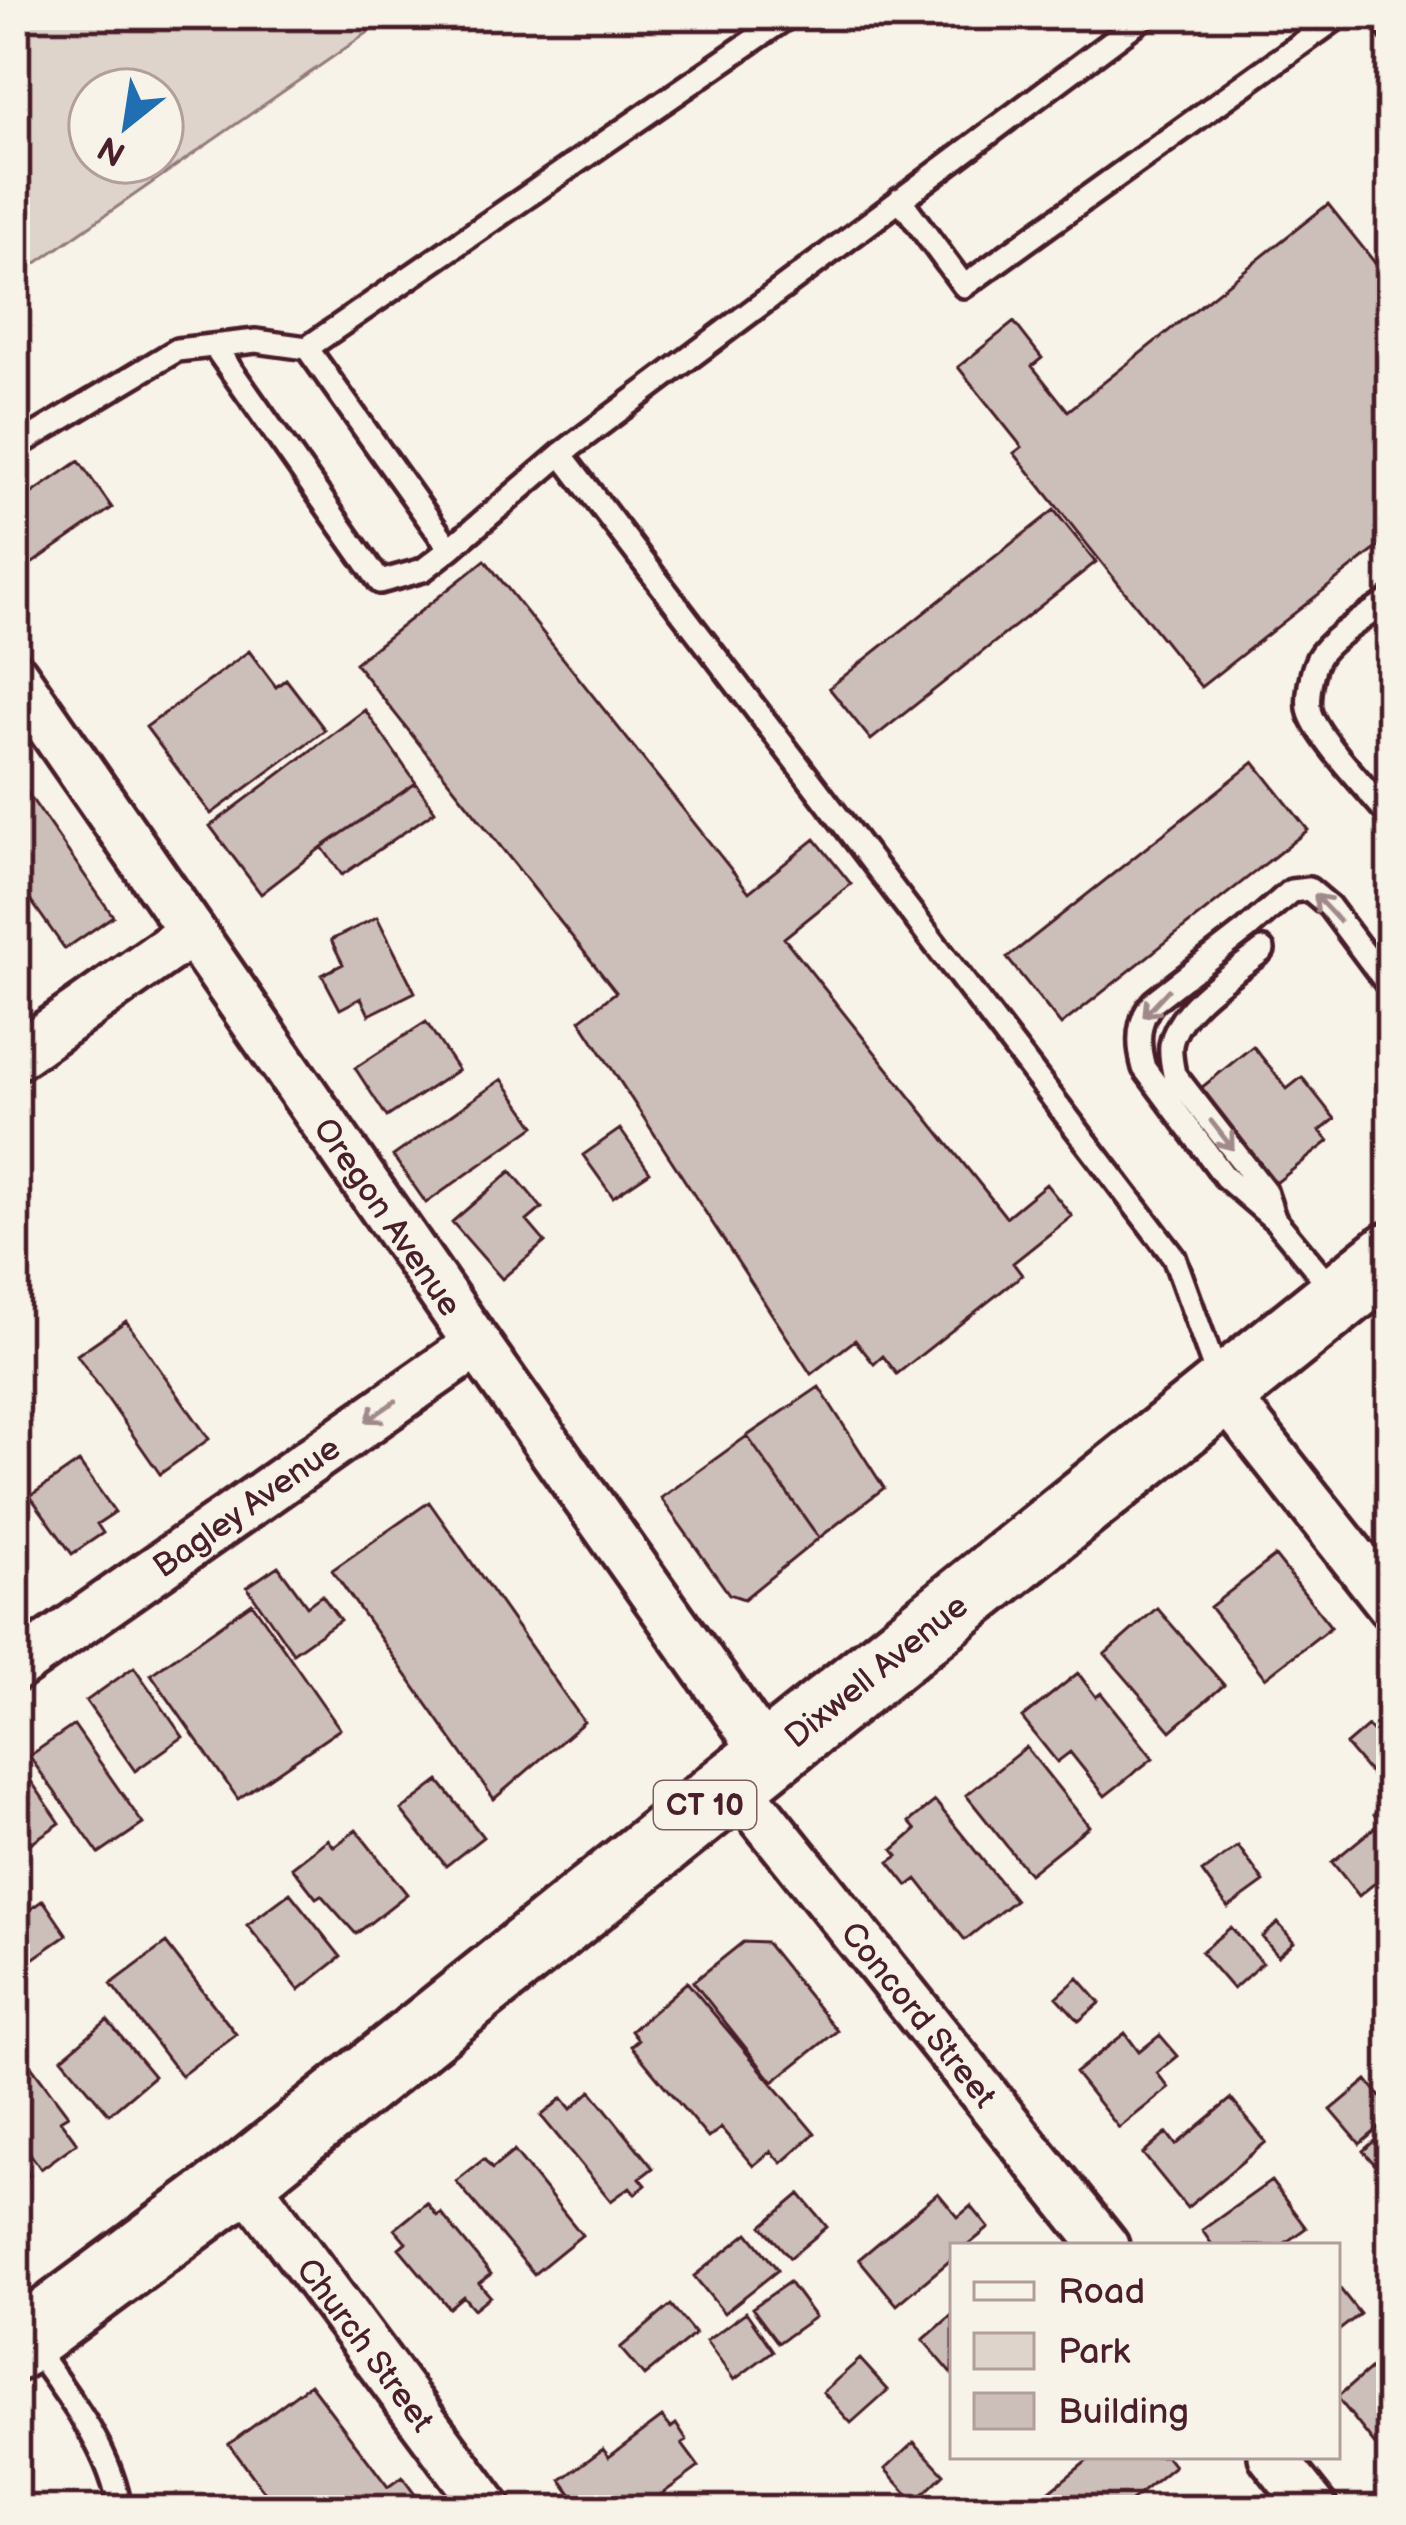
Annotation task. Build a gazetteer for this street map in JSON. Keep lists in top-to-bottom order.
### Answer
{
  "streets": {
    "main road": ["Dixwell Avenue", "CT 10"],
    "street": [
      "Oregon Avenue",
      "Bagley Avenue",
      "Concord Street",
      "Church Street"
    ]
  },
  "crossings": [
    ["Oregon Avenue", "Bagley Avenue"],
    ["Oregon Avenue", "Dixwell Avenue"],
    ["Oregon Avenue", "Concord Street"],
    ["Dixwell Avenue", "Concord Street"],
    ["Dixwell Avenue", "Church Street"]
  ],
  "one_way": ["Bagley Avenue"],
  "legend": ["Road", "Park", "Building"],
  "north": "bottom left"
}
